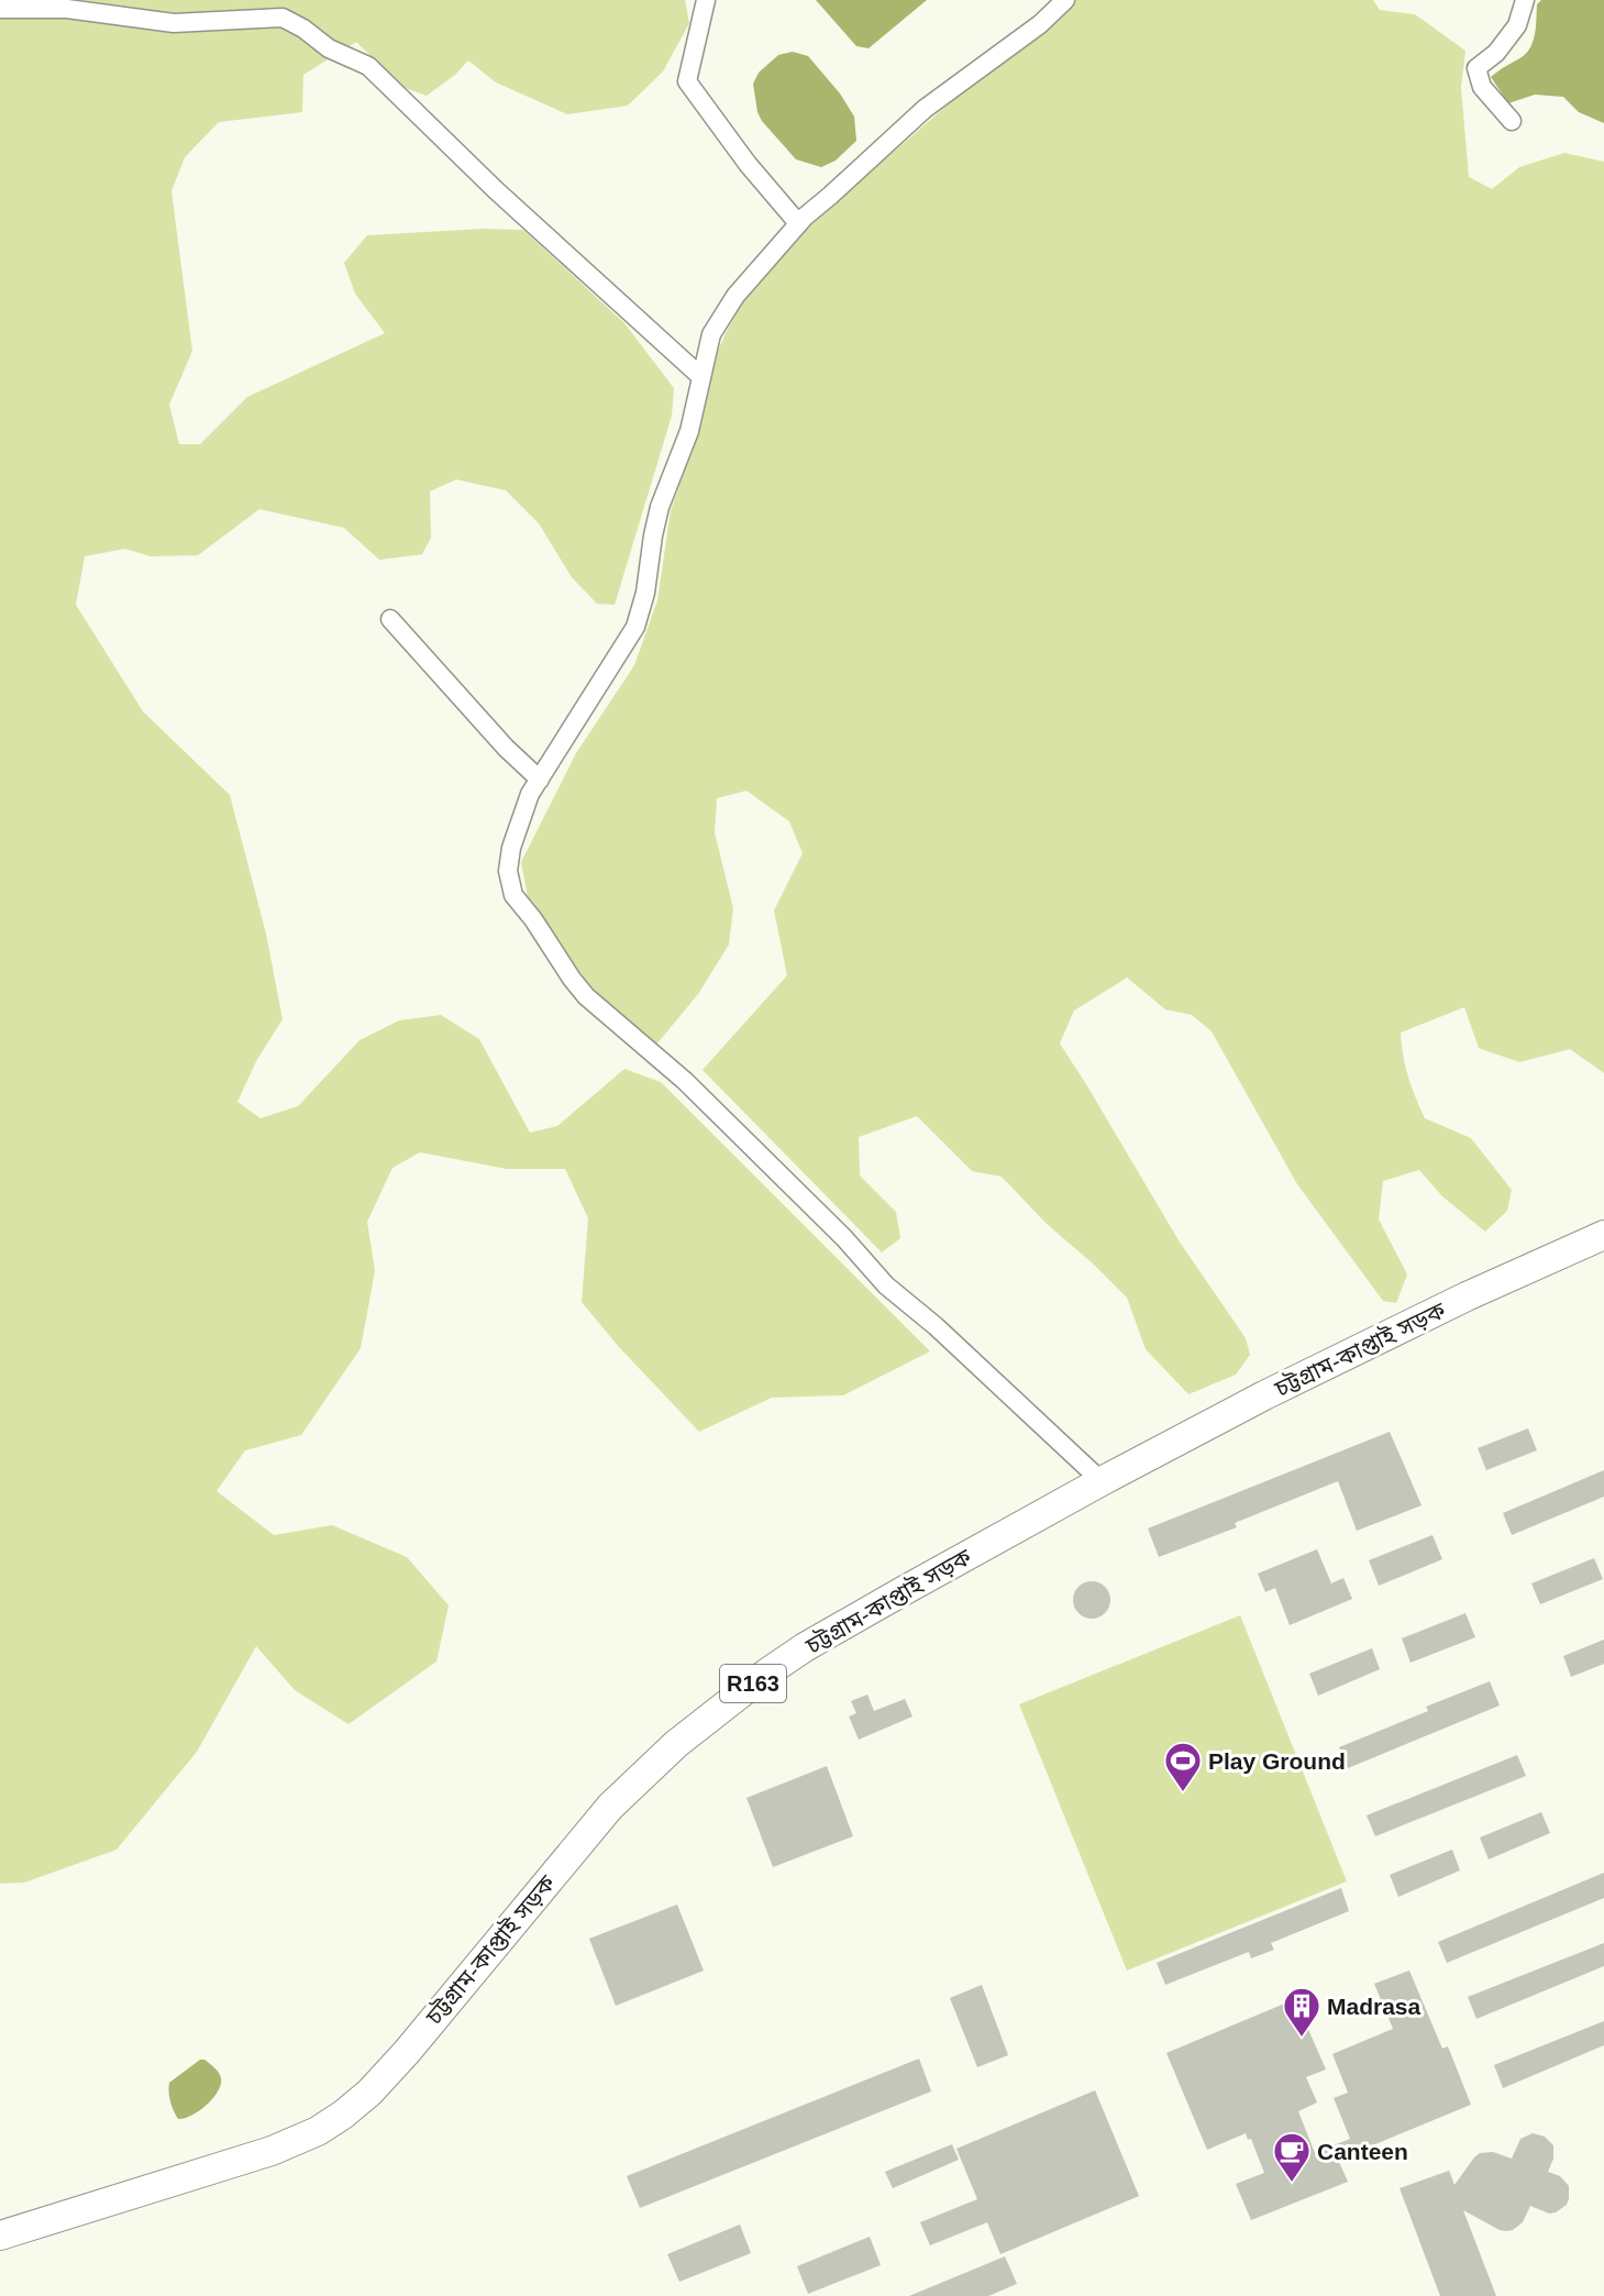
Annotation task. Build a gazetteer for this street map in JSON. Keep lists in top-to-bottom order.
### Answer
{
  "streets": {
    "main road": ["চট্টগ্রাম-কাপ্তাই সড়ক", "R163"]
  },
  "places": {
    "sports": ["Play Ground"],
    "building": ["Madrasa"],
    "cafe": ["Canteen"]
  }
}
